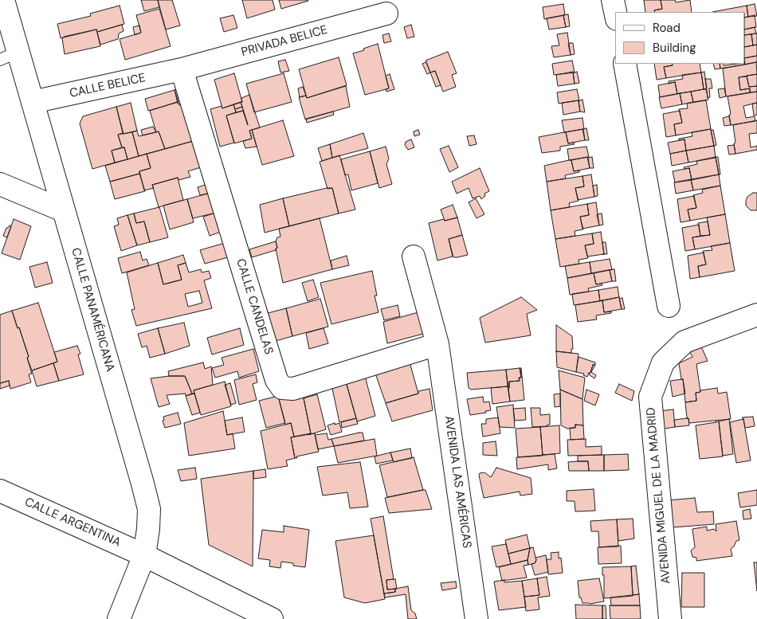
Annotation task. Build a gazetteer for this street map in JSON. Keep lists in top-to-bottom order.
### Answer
{
  "streets": {
    "street": [
      "PRIVADA BELICE",
      "CALLE BELICE",
      "CALLE CANDELAS",
      "CALLE PANAMÉRICANA",
      "AVENIDA LAS AMÉRICAS",
      "AVENIDA MIGUEL DE LA MADRID",
      "CALLE ARGENTINA"
    ]
  },
  "crossings": [
    ["PRIVADA BELICE", "CALLE BELICE"],
    ["PRIVADA BELICE", "CALLE CANDELAS"],
    ["CALLE BELICE", "CALLE CANDELAS"],
    ["CALLE BELICE", "CALLE PANAMÉRICANA"],
    ["CALLE CANDELAS", "AVENIDA LAS AMÉRICAS"],
    ["CALLE PANAMÉRICANA", "CALLE ARGENTINA"]
  ],
  "legend": ["Road", "Building"]
}
